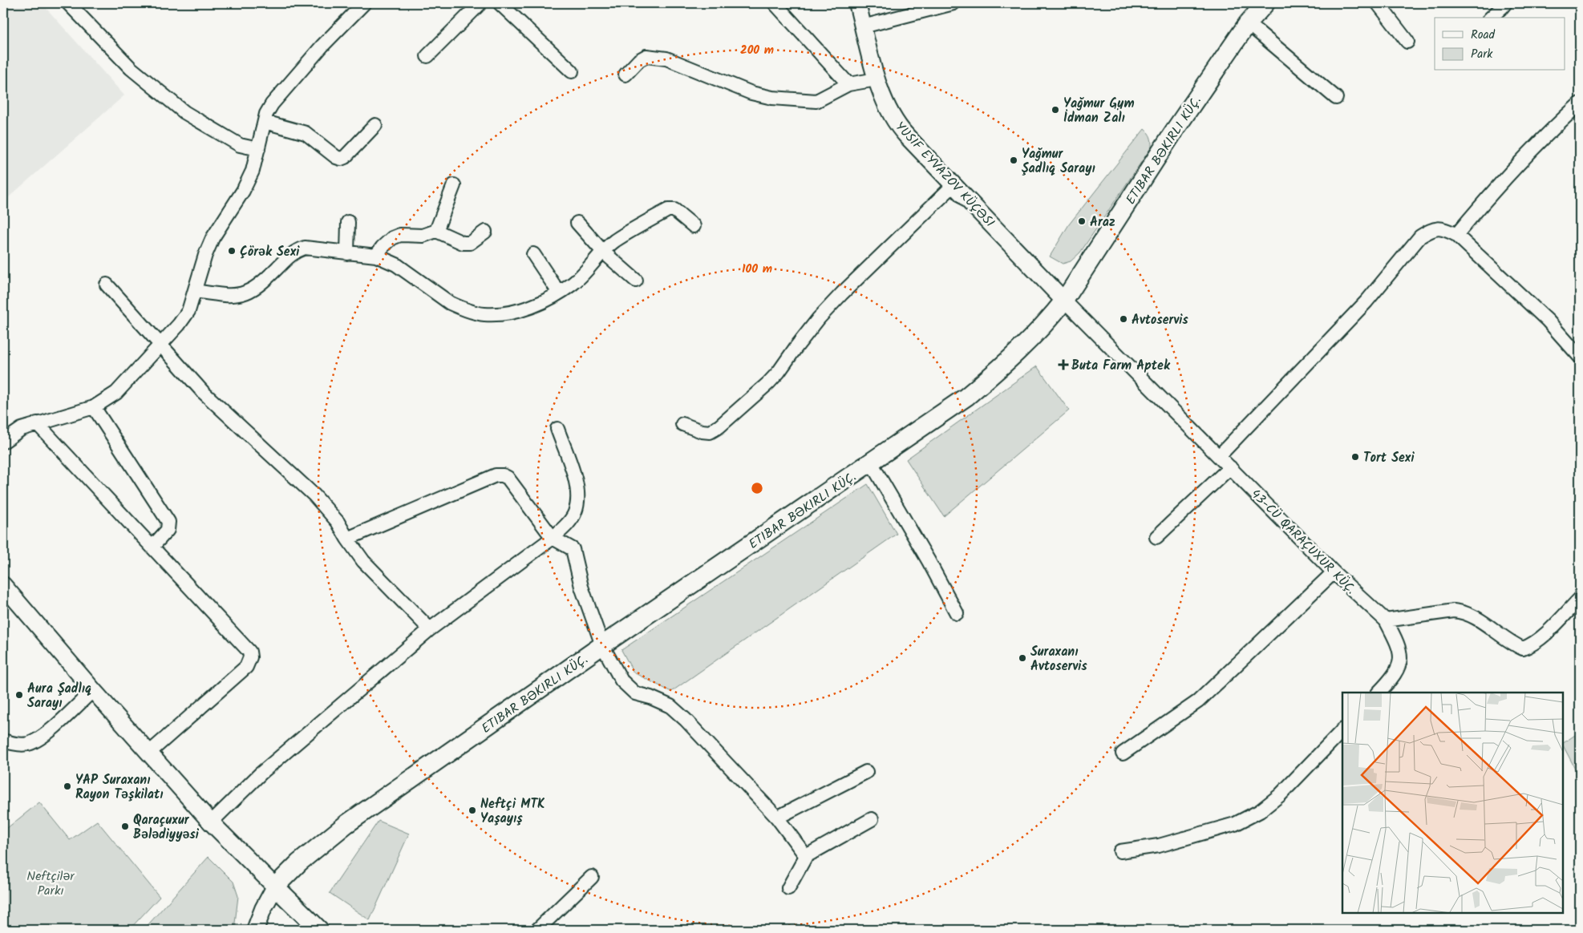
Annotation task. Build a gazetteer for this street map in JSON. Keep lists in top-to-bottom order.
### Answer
{
  "streets": {
    "main road": ["ETIBAR BƏKIRLI KÜÇ."],
    "street": ["YUSIF EYVAZOV KÜÇƏSI", "43-CÜ QARAÇUXUR KÜÇ."]
  },
  "crossings": [
    ["ETIBAR BƏKIRLI KÜÇ.", "YUSIF EYVAZOV KÜÇƏSI"],
    ["ETIBAR BƏKIRLI KÜÇ.", "43-CÜ QARAÇUXUR KÜÇ."],
    ["YUSIF EYVAZOV KÜÇƏSI", "43-CÜ QARAÇUXUR KÜÇ."]
  ],
  "parks": ["Neftçilər Parkı"],
  "places": {
    "other": [
      "Yağmur Gym İdman Zalı",
      "Yağmur Şadlıq Sarayı",
      "Araz",
      "Çörək Sexi",
      "Avtoservis",
      "Tort Sexi",
      "Suraxanı Avtoservis",
      "Aura Şadlıq Sarayı",
      "YAP Suraxanı Rayon Təşkilatı",
      "Neftçi MTK Yaşayış",
      "Qaraçuxur Bələdiyyəsi"
    ],
    "health": ["Buta Farm Aptek"]
  },
  "legend": ["Road", "Park"],
  "rings": ["200 m", "100 m"]
}
